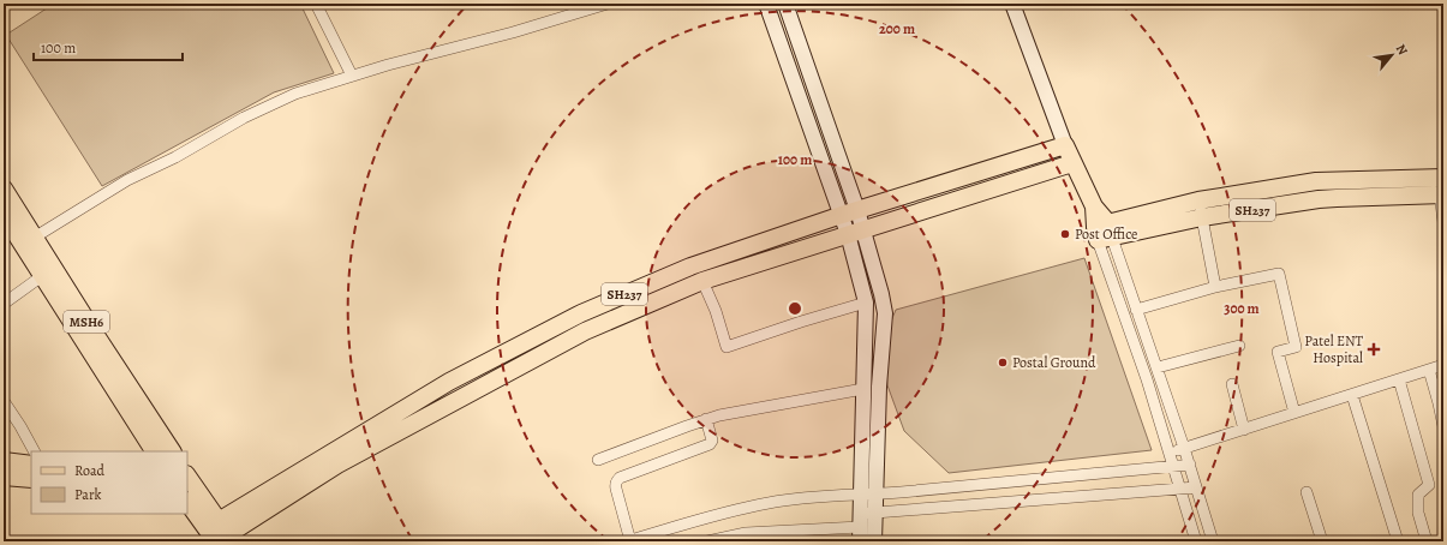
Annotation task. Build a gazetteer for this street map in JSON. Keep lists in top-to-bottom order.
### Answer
{
  "streets": {
    "main road": ["SH237", "MSH6"]
  },
  "places": {
    "other": ["Post Office", "Postal Ground"],
    "health": ["Patel ENT Hospital"]
  },
  "legend": ["Road", "Park"],
  "scale_bar": "100 m",
  "north": "top right",
  "rings": ["200 m", "100 m", "300 m"]
}
